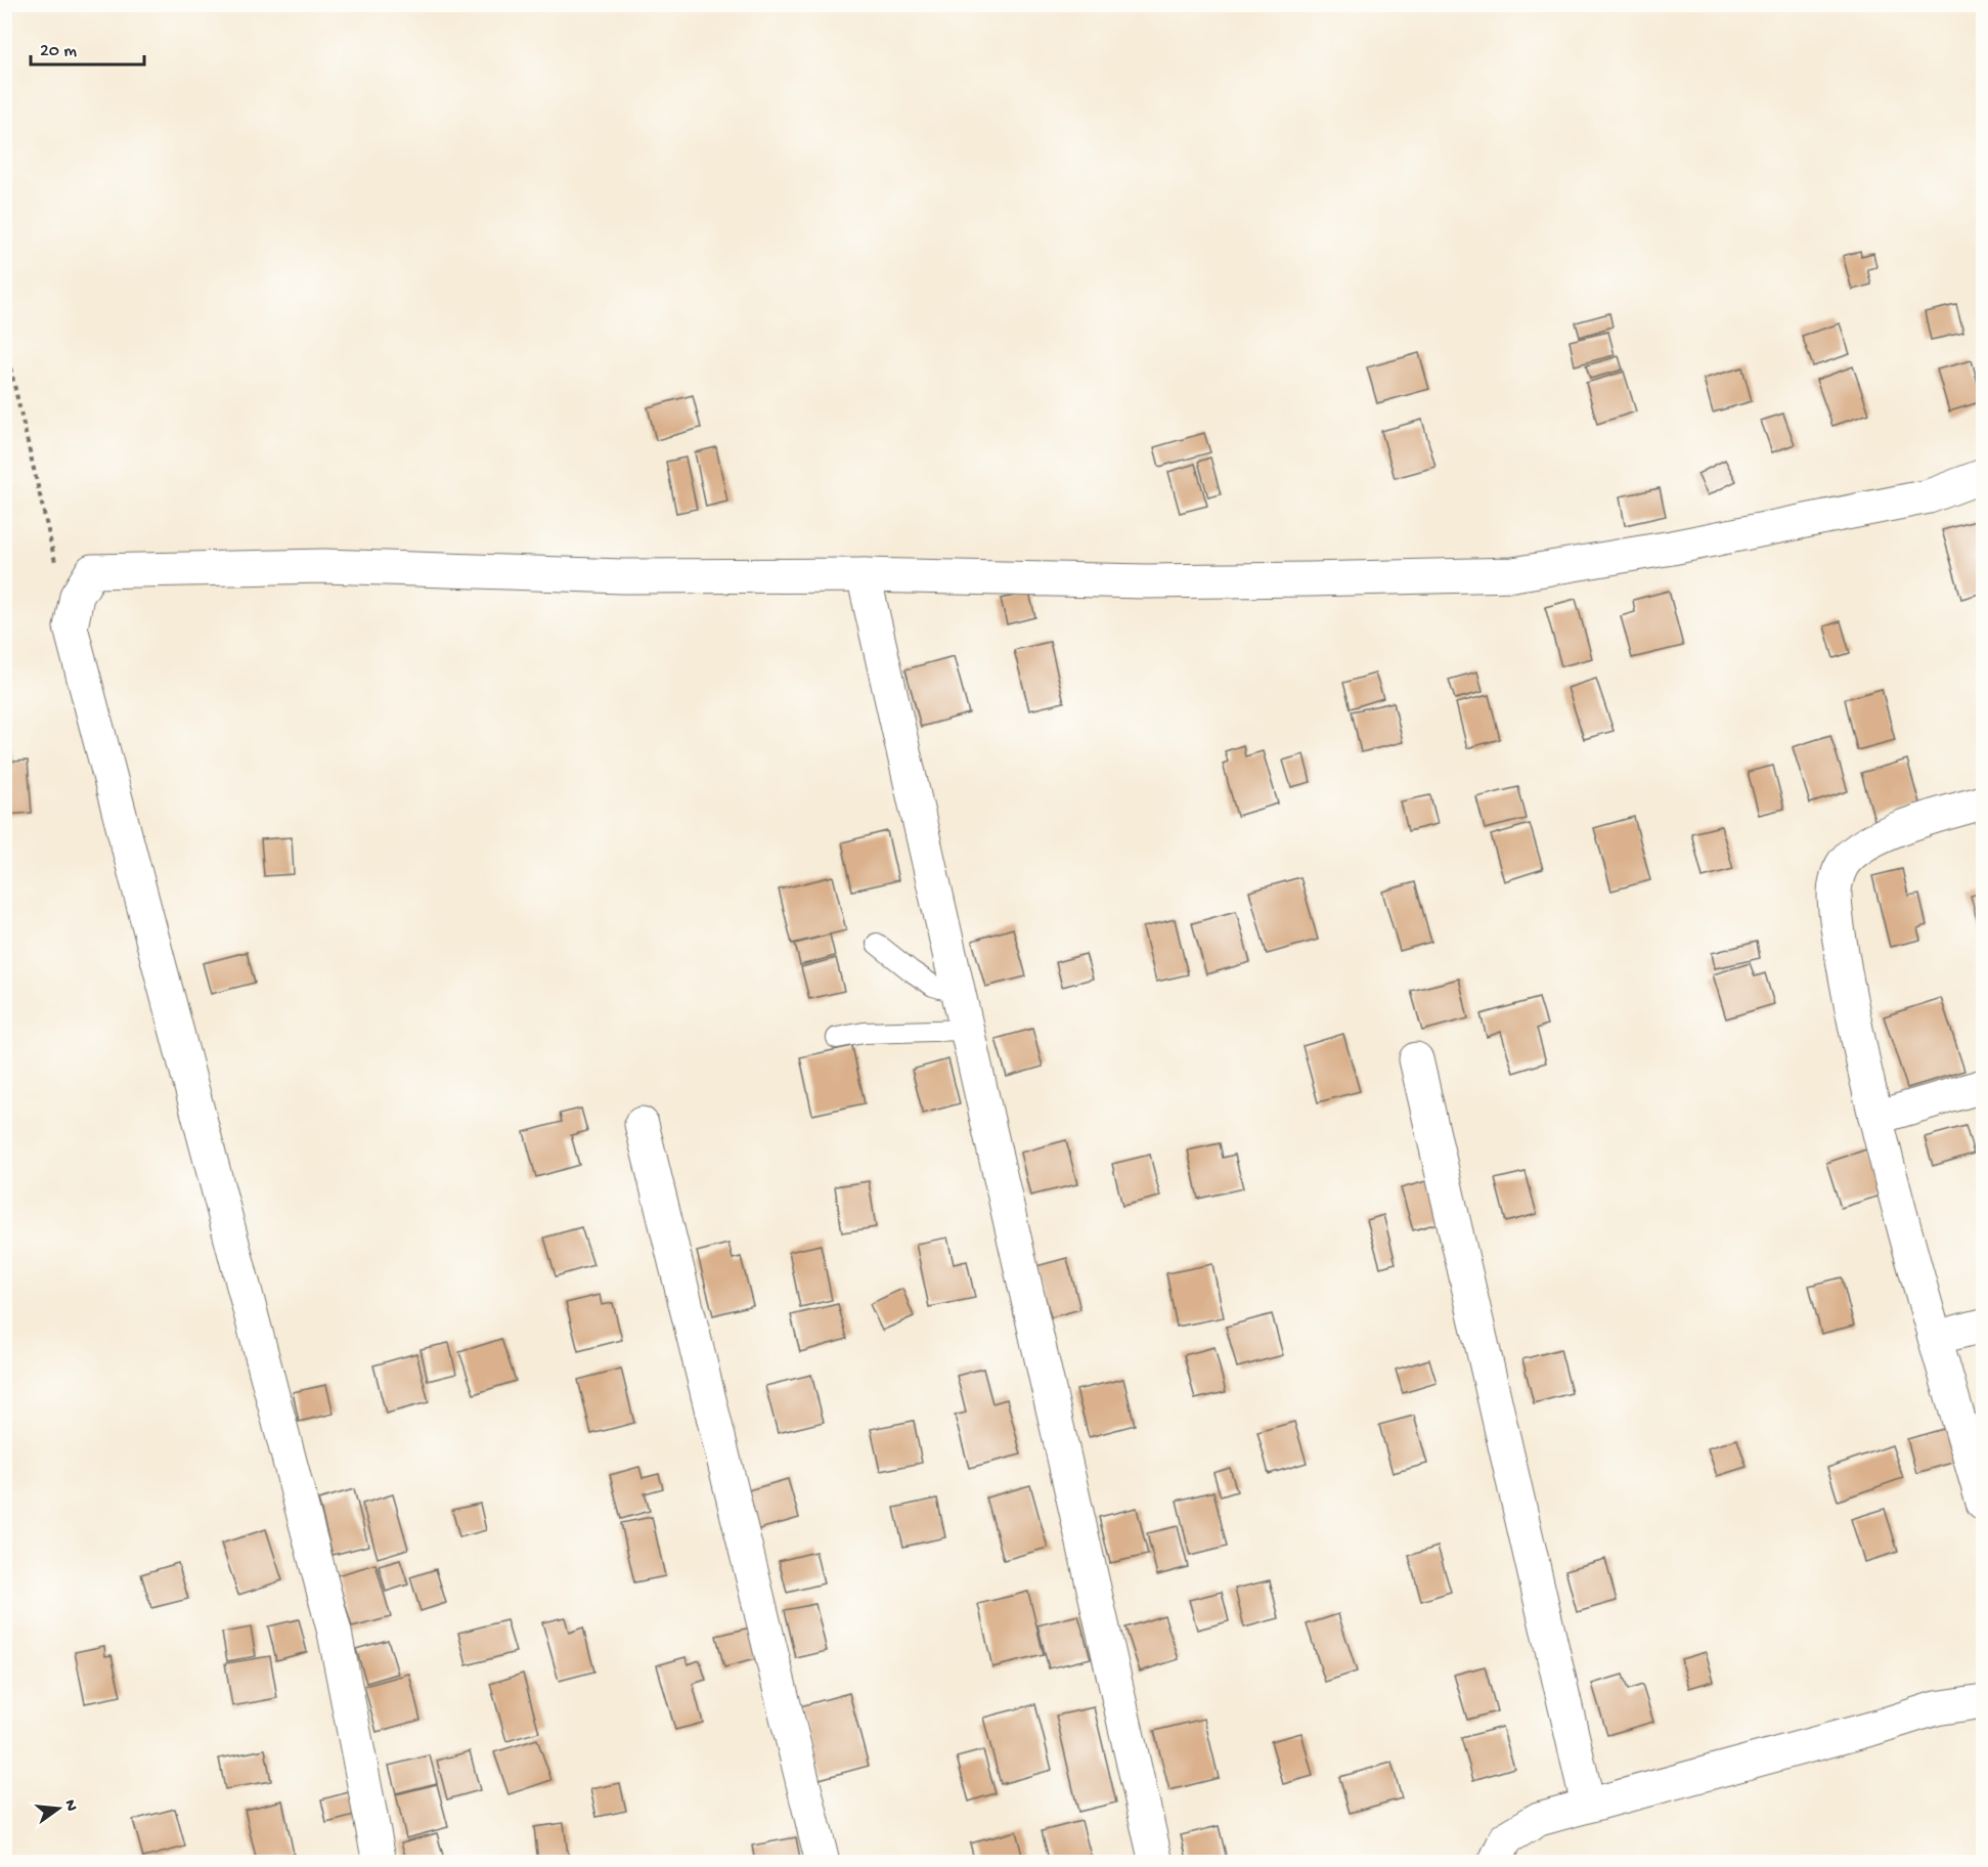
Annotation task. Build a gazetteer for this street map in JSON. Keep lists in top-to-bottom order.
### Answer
{
  "scale_bar": "20 m",
  "north": "right"
}
